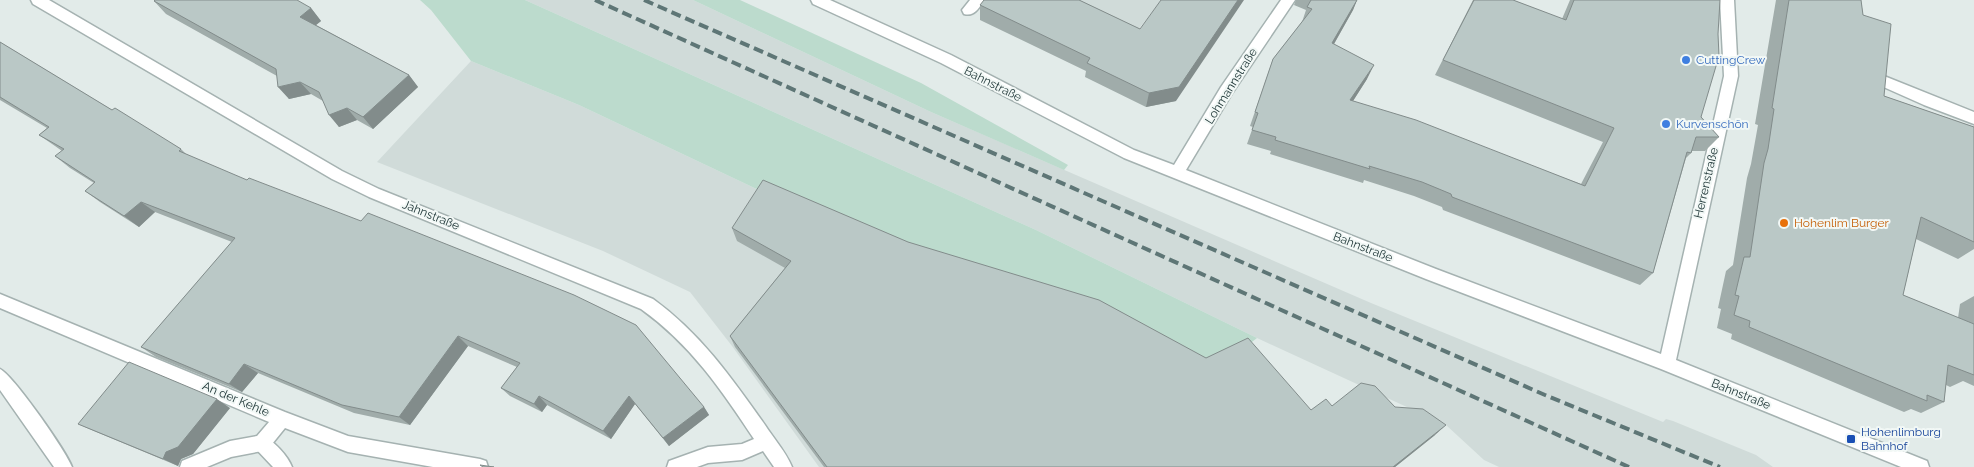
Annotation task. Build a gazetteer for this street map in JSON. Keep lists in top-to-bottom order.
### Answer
{
  "streets": {
    "street": [
      "Bahnstraße",
      "Lohmannstraße",
      "Herrenstraße",
      "Jahnstraße",
      "An der Kehle"
    ]
  },
  "crossings": [
    ["Bahnstraße", "Lohmannstraße"],
    ["Bahnstraße", "Herrenstraße"]
  ],
  "places": {
    "other": ["CuttingCrew", "Kurvenschön", "Hohenlim Burger"],
    "transit": ["Hohenlimburg Bahnhof"]
  }
}
